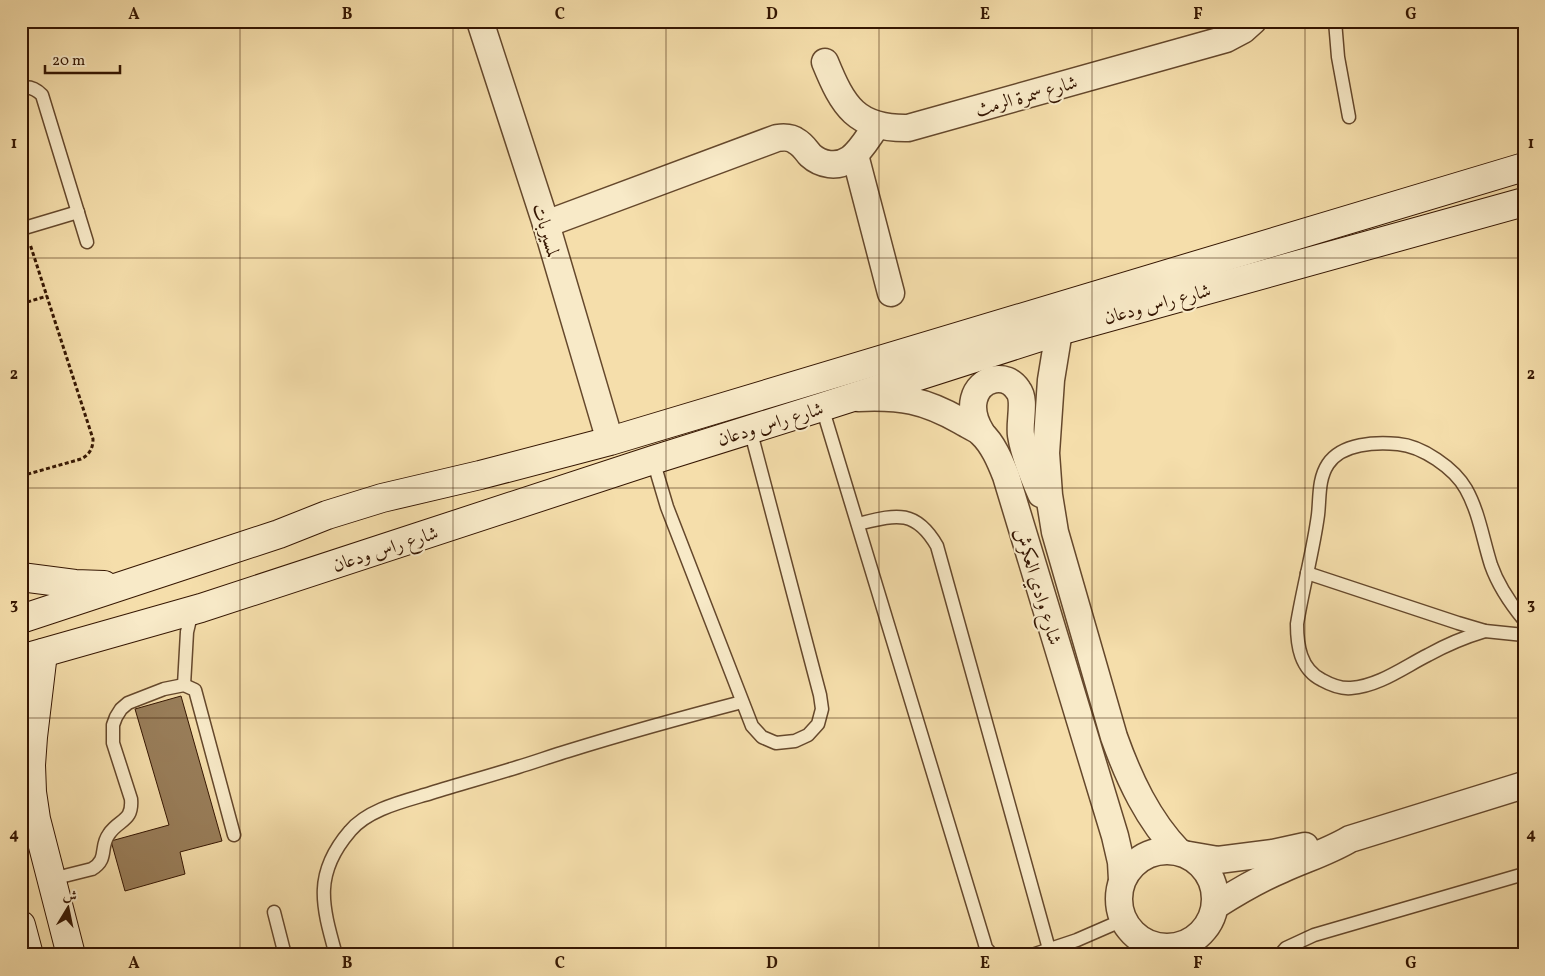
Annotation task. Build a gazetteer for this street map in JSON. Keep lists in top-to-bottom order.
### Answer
{
  "streets": {
    "street": [
      "شارع سمرة الرمث",
      "لمسيربات",
      "شارع راس ودعان",
      "شارع وادي العكرش"
    ]
  },
  "crossings": [
    ["لمسيربات", "شارع راس ودعان"],
    ["شارع راس ودعان", "شارع وادي العكرش"]
  ],
  "scale_bar": "20 m",
  "north": "top",
  "grid": {
    "columns": [
      "A",
      "B",
      "C",
      "D",
      "E",
      "F",
      "G"
    ],
    "rows": [
      "1",
      "2",
      "3",
      "4"
    ]
  }
}
